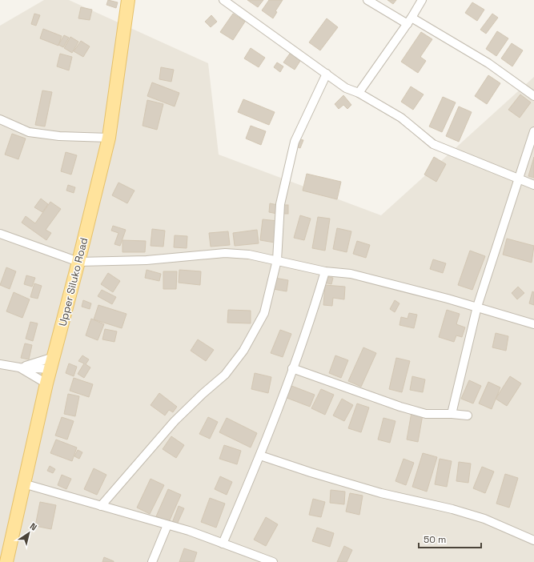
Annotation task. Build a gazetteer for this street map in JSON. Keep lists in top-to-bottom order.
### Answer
{
  "streets": {
    "main road": ["Upper Siluko Road"]
  },
  "scale_bar": "50 m",
  "north": "top right"
}
